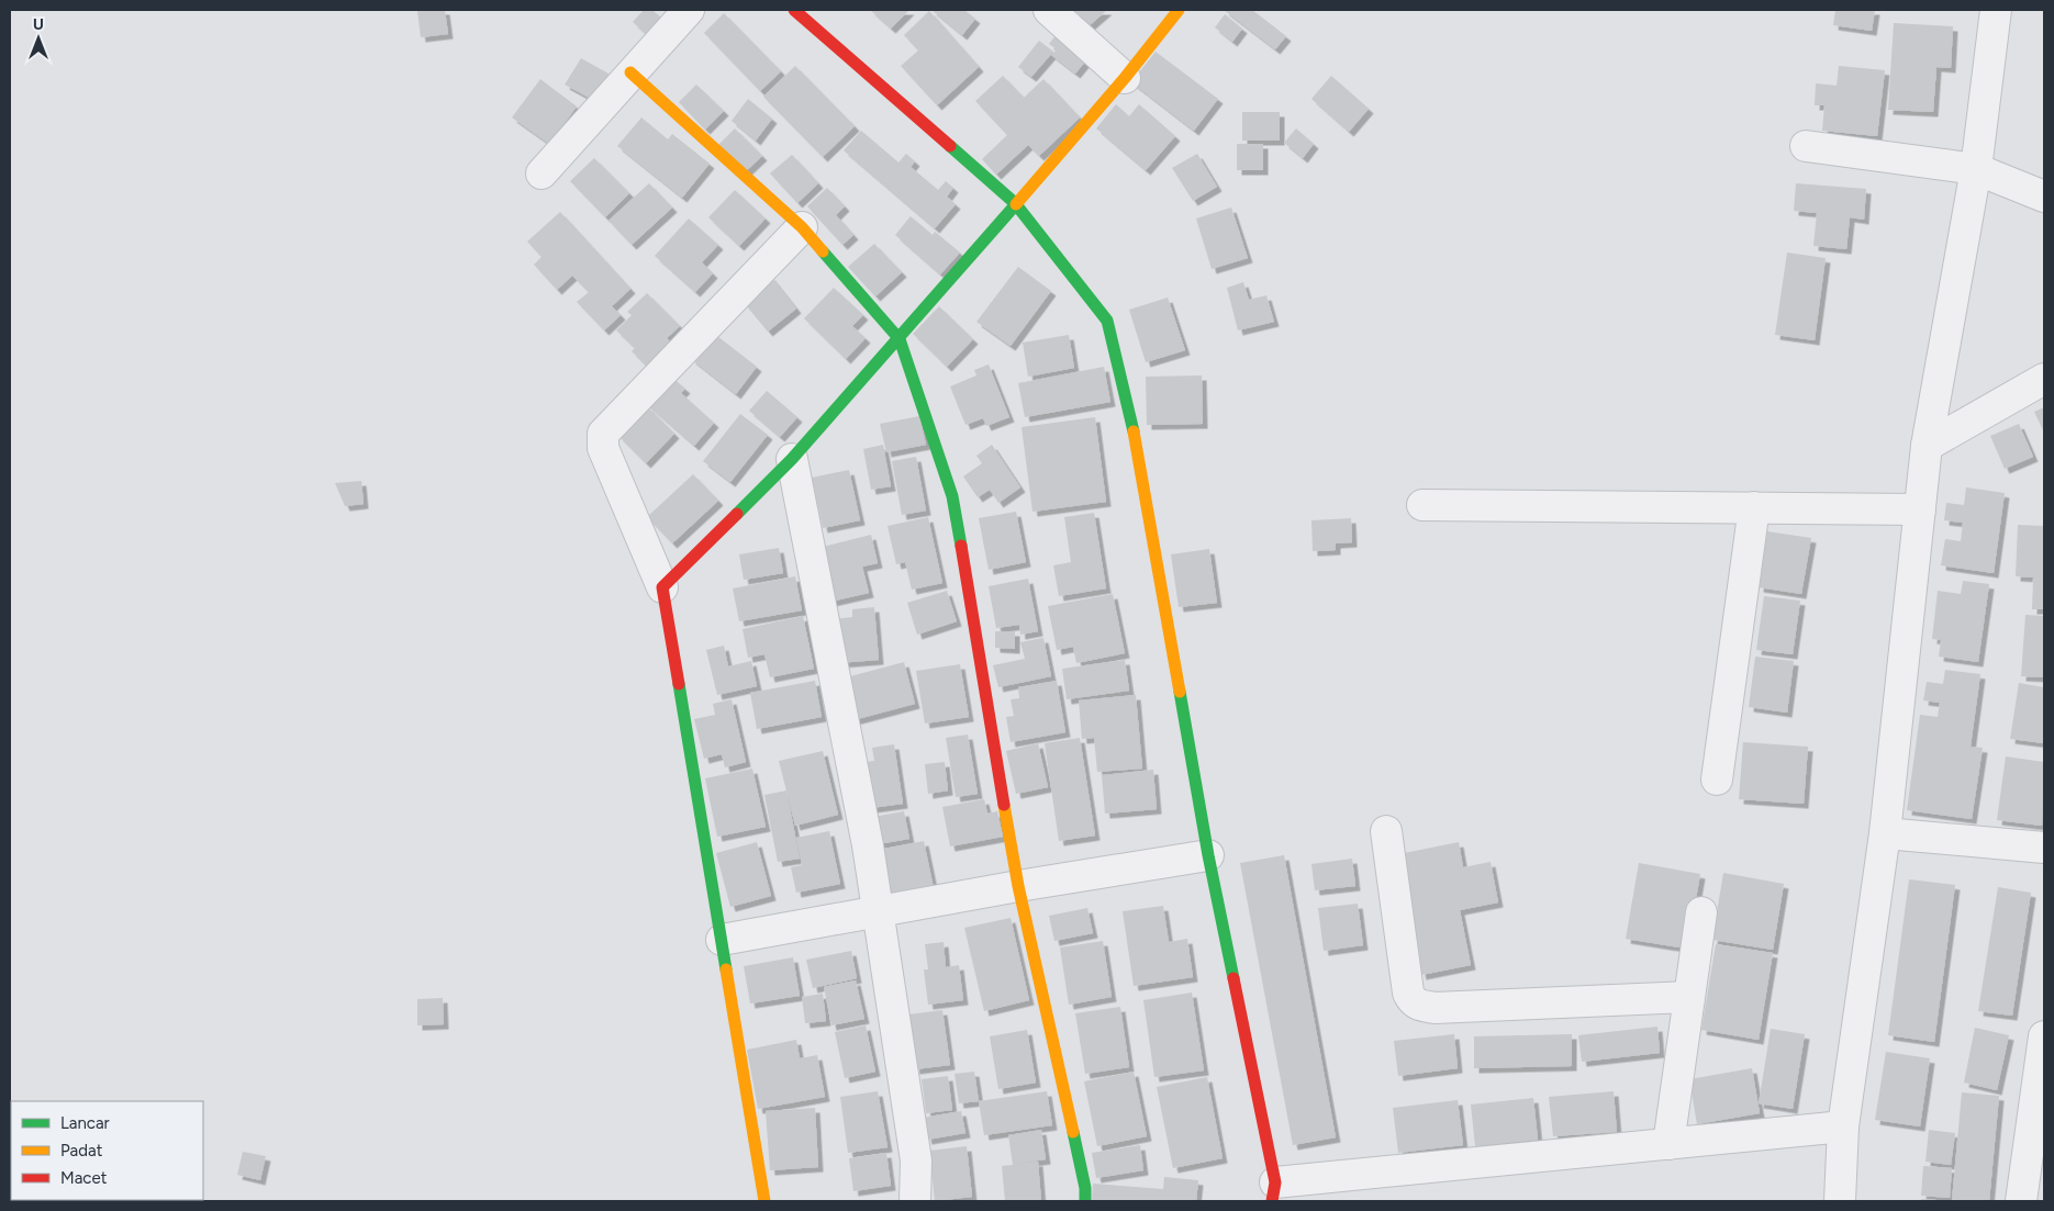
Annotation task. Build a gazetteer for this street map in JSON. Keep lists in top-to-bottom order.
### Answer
{
  "legend": ["Lancar", "Padat", "Macet"],
  "north": "top"
}
